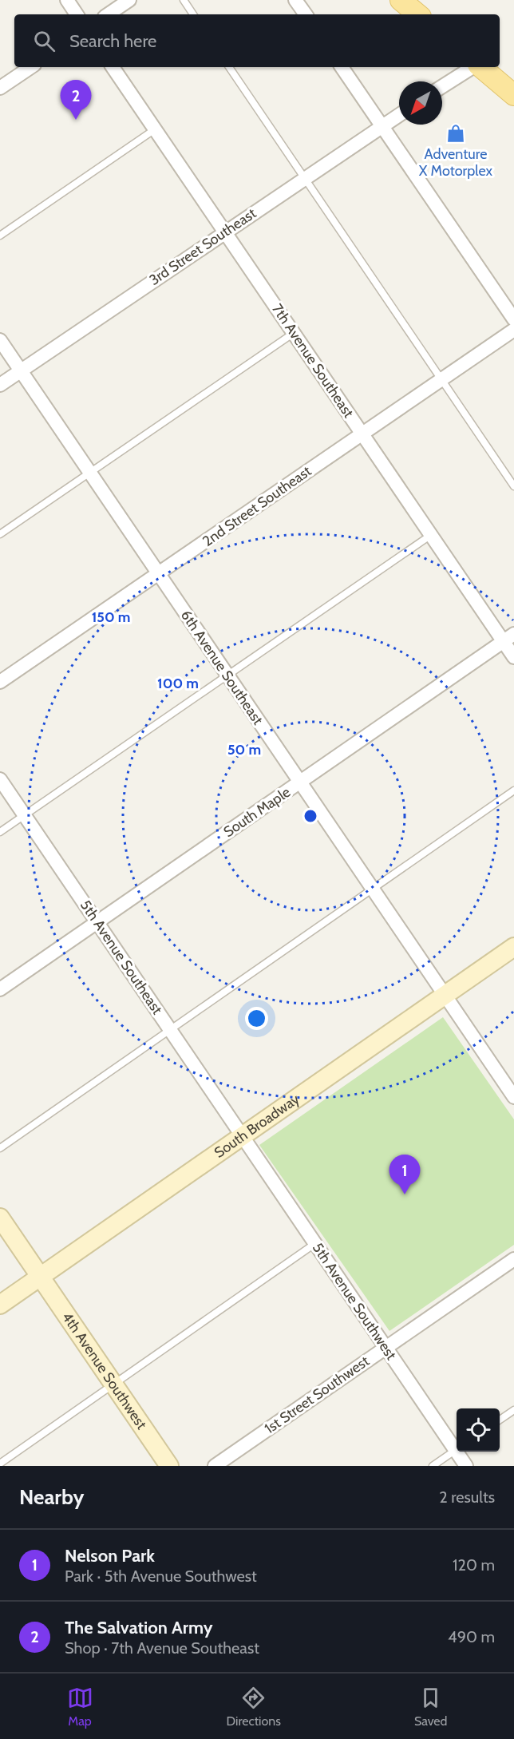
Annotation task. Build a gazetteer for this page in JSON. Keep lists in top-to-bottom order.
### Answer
{
  "streets": {
    "street": [
      "3rd Street Southeast",
      "7th Avenue Southeast",
      "2nd Street Southeast",
      "6th Avenue Southeast",
      "South Maple",
      "5th Avenue Southeast",
      "South Broadway",
      "5th Avenue Southwest",
      "4th Avenue Southwest",
      "1st Street Southwest"
    ]
  },
  "crossings": [
    ["3rd Street Southeast", "7th Avenue Southeast"],
    ["3rd Street Southeast", "6th Avenue Southeast"],
    ["7th Avenue Southeast", "2nd Street Southeast"],
    ["7th Avenue Southeast", "South Maple"],
    ["2nd Street Southeast", "6th Avenue Southeast"],
    ["6th Avenue Southeast", "South Maple"],
    ["6th Avenue Southeast", "South Broadway"],
    ["South Maple", "5th Avenue Southeast"],
    ["5th Avenue Southeast", "South Broadway"],
    ["5th Avenue Southeast", "5th Avenue Southwest"],
    ["South Broadway", "5th Avenue Southwest"],
    ["South Broadway", "4th Avenue Southwest"],
    ["5th Avenue Southwest", "1st Street Southwest"]
  ],
  "places": {
    "shop": ["Adventure X Motorplex"]
  },
  "north": "bottom left",
  "page": {
    "search": "Search here",
    "pins": ["2", "1"],
    "heading": ["Nearby", "2 results"],
    "list": [
      {
        "mark": "1",
        "name": "Nelson Park",
        "note": "Park · 5th Avenue Southwest",
        "value": "120 m"
      },
      {
        "mark": "2",
        "name": "The Salvation Army",
        "note": "Shop · 7th Avenue Southeast",
        "value": "490 m"
      }
    ],
    "nav": ["Map", "Directions", "Saved"]
  },
  "rings": ["150 m", "100 m", "50 m"]
}
